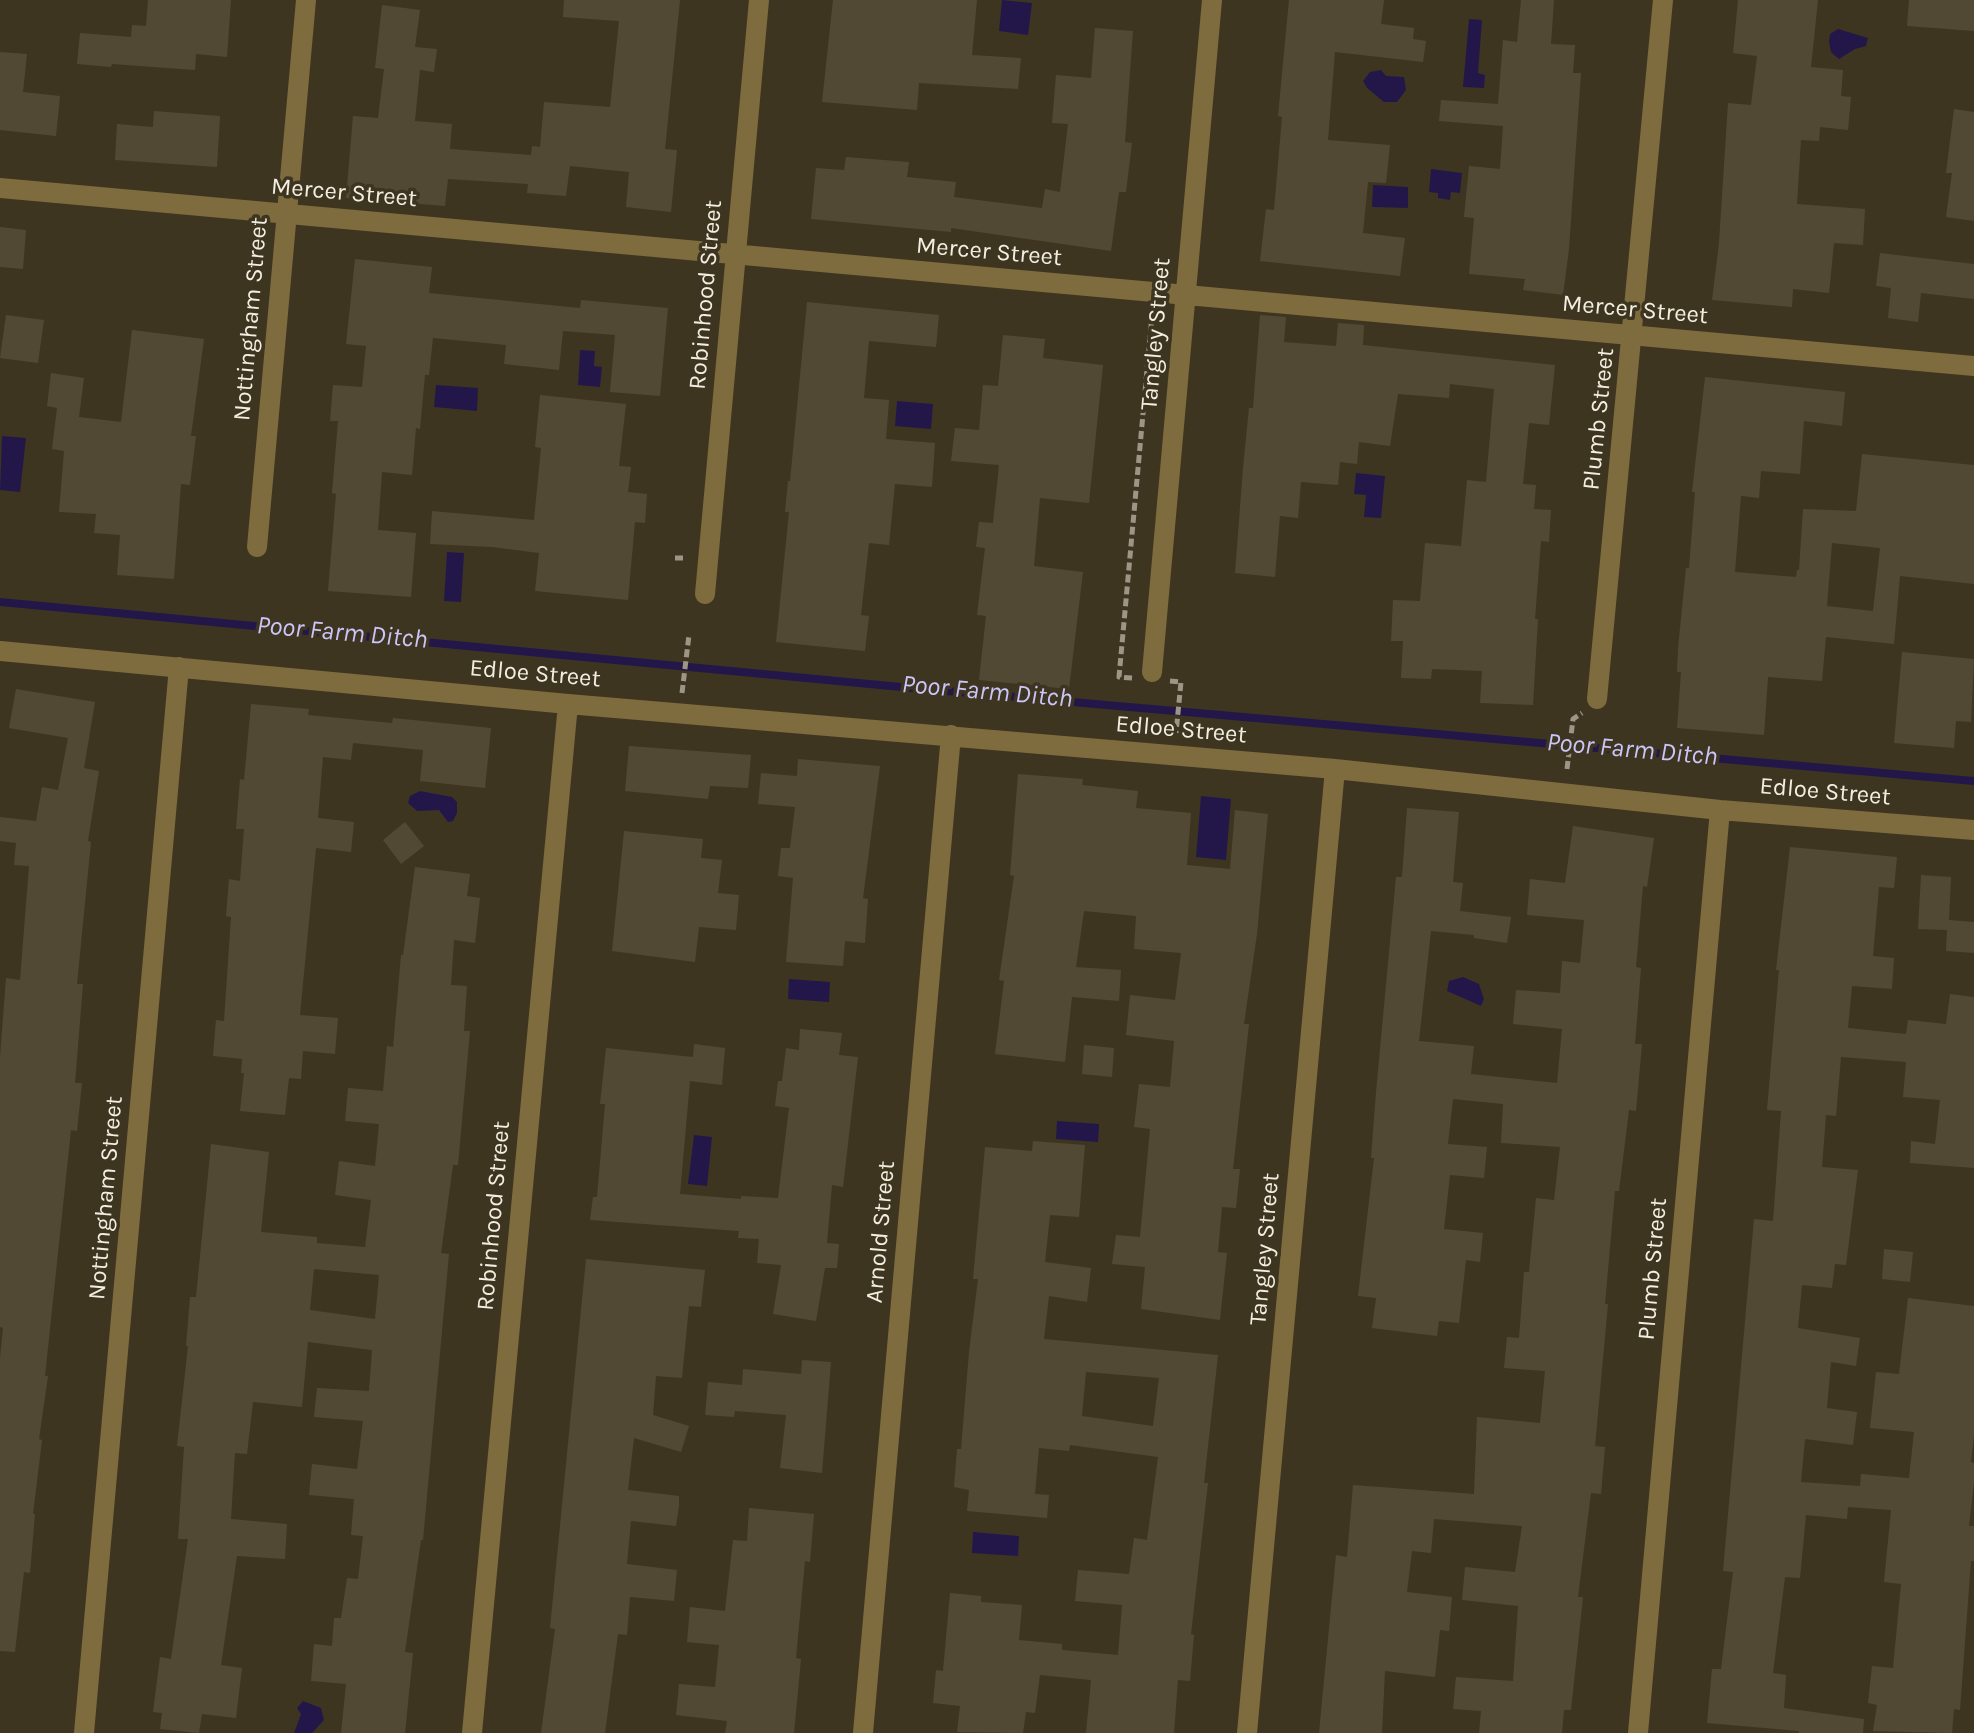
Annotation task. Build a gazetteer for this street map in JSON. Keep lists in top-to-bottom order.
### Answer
{
  "streets": {
    "street": [
      "Mercer Street",
      "Robinhood Street",
      "Nottingham Street",
      "Tangley Street",
      "Plumb Street",
      "Edloe Street",
      "Arnold Street"
    ]
  },
  "crossings": [
    ["Mercer Street", "Robinhood Street"],
    ["Mercer Street", "Nottingham Street"],
    ["Mercer Street", "Tangley Street"],
    ["Mercer Street", "Plumb Street"],
    ["Robinhood Street", "Edloe Street"],
    ["Nottingham Street", "Edloe Street"],
    ["Tangley Street", "Edloe Street"],
    ["Plumb Street", "Edloe Street"],
    ["Edloe Street", "Arnold Street"]
  ],
  "water": ["Poor Farm Ditch"]
}
